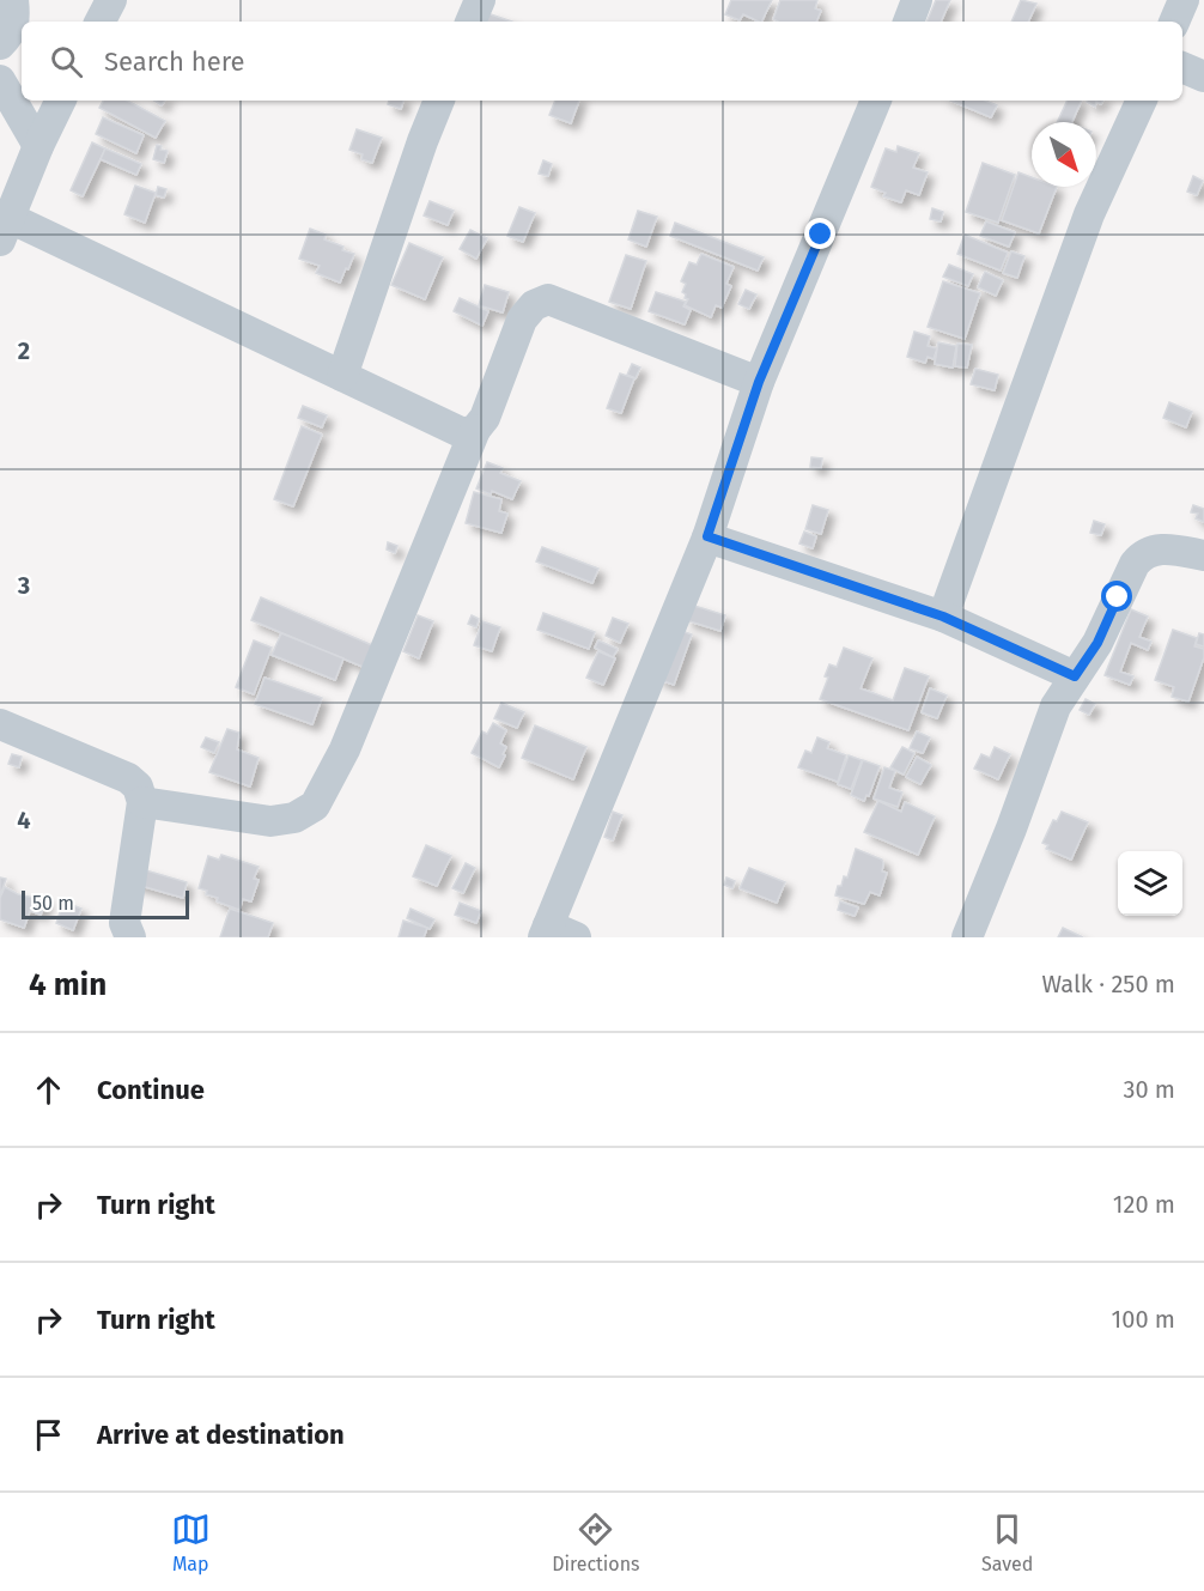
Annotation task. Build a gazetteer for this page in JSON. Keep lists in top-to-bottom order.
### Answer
{
  "scale_bar": "50 m",
  "north": "bottom right",
  "page": {
    "search": "Search here",
    "scale": "50 m",
    "heading": ["4 min", "Walk · 250 m"],
    "list": [
      ["Continue", "30 m"],
      ["Turn right", "120 m"],
      ["Turn right", "100 m"],
      "Arrive at destination"
    ],
    "nav": ["Map", "Directions", "Saved"]
  },
  "grid": {
    "rows": ["2", "3", "4"]
  }
}
